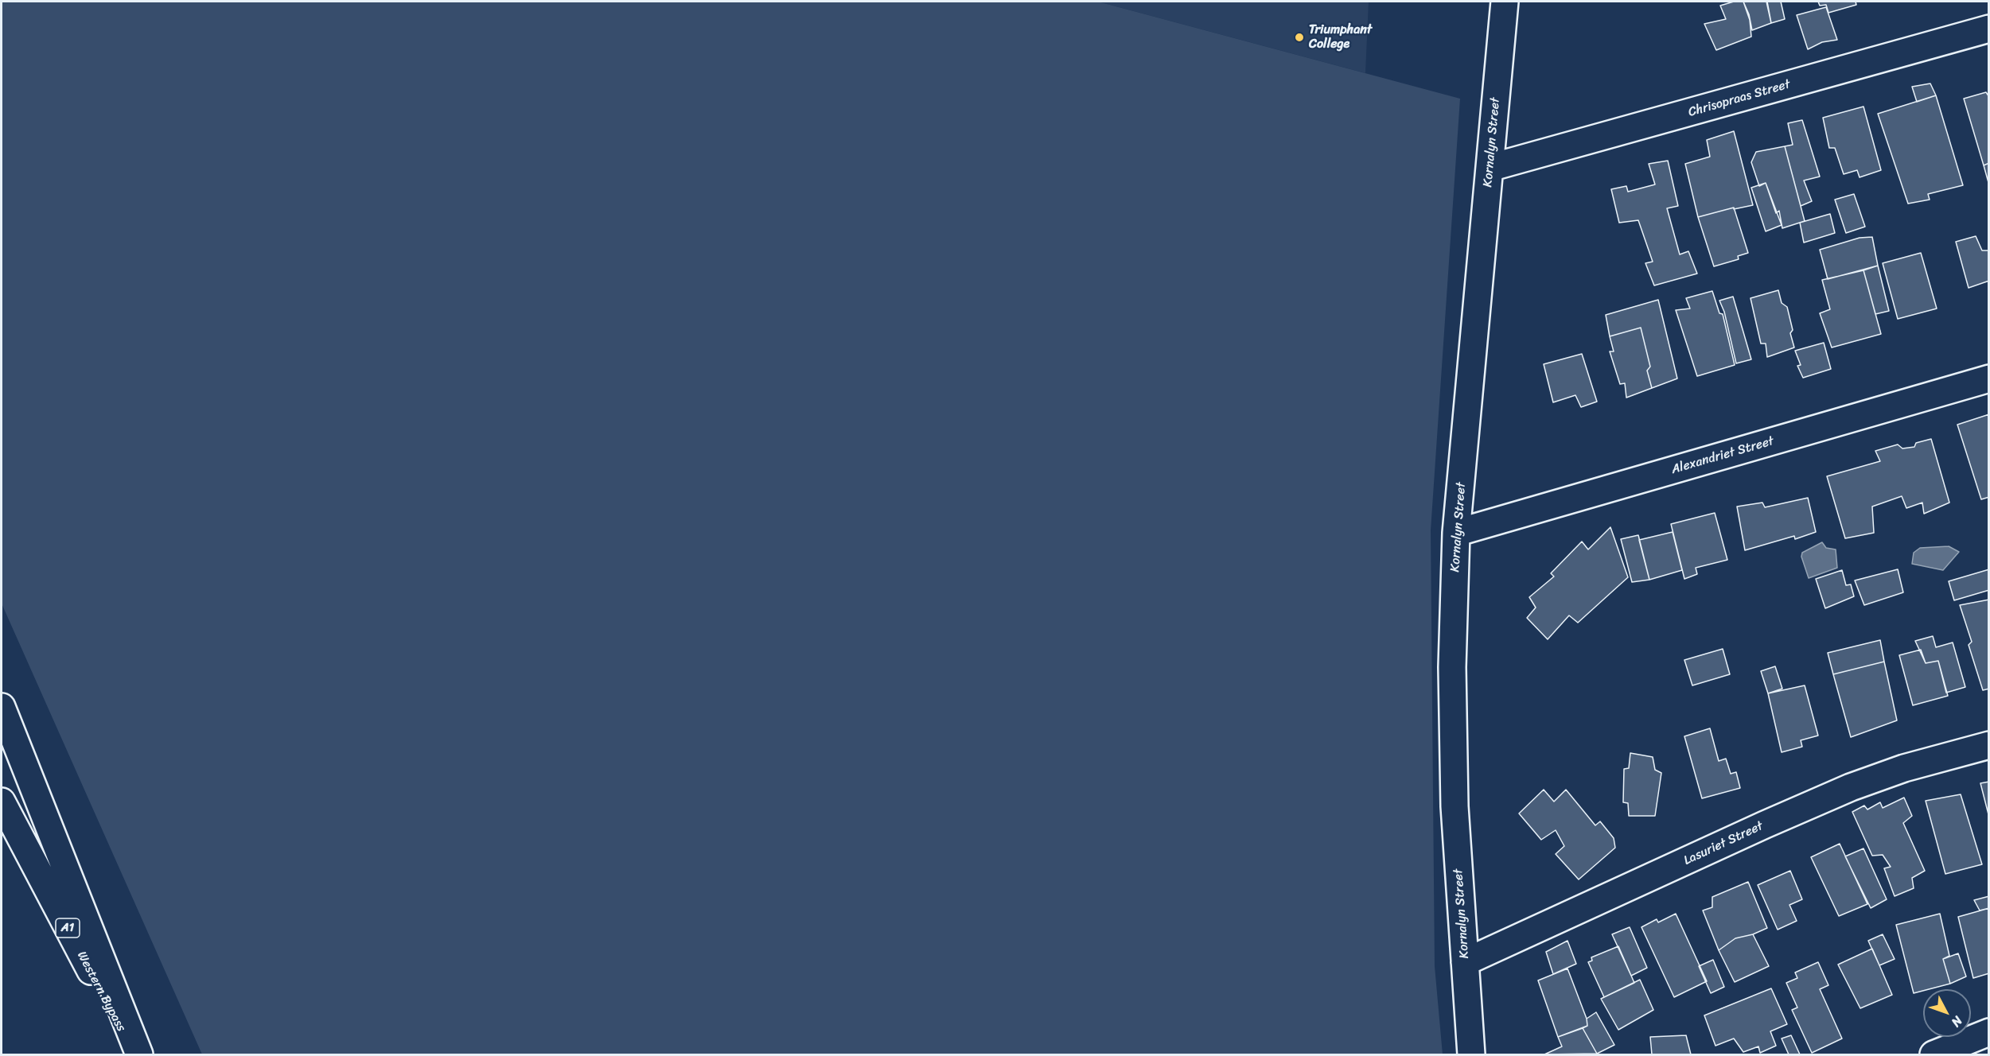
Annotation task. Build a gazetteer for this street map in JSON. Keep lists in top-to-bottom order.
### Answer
{
  "streets": {
    "main road": [
      "Chrisopraas Street",
      "Kornalyn Street",
      "Alexandriet Street",
      "Lasuriet Street",
      "A1",
      "Western Bypass"
    ]
  },
  "crossings": [
    ["Chrisopraas Street", "Kornalyn Street"],
    ["Kornalyn Street", "Alexandriet Street"],
    ["Kornalyn Street", "Lasuriet Street"]
  ],
  "places": ["Triumphant College"],
  "north": "bottom right"
}
